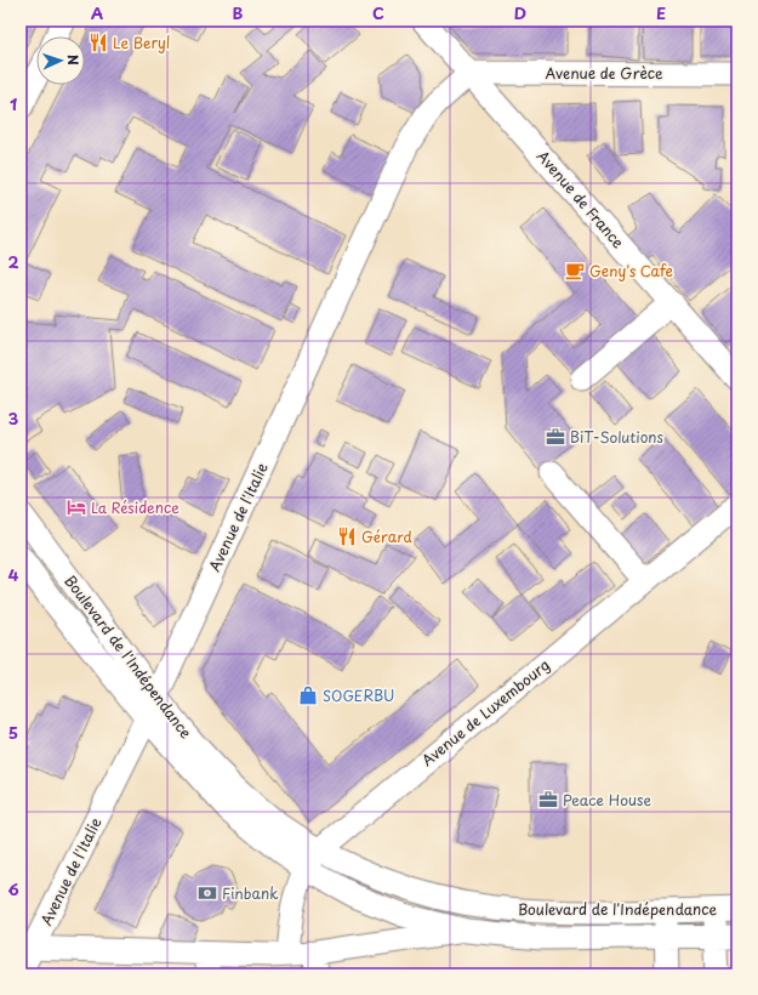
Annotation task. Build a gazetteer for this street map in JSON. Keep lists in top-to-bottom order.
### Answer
{
  "streets": {
    "street": [
      "Avenue de Grèce",
      "Avenue de France",
      "Avenue de l'Italie",
      "Boulevard de l'Indépendance",
      "Avenue de Luxembourg"
    ]
  },
  "crossings": [
    ["Avenue de Grèce", "Avenue de France"],
    ["Avenue de Grèce", "Avenue de l'Italie"],
    ["Avenue de France", "Avenue de l'Italie"],
    ["Avenue de l'Italie", "Boulevard de l'Indépendance"],
    ["Boulevard de l'Indépendance", "Avenue de Luxembourg"]
  ],
  "places": {
    "restaurant": ["Le Beryl", "Gérard"],
    "cafe": ["Geny's Cafe"],
    "office": ["BiT-Solutions", "Peace House"],
    "hotel": ["La Résidence"],
    "shop": ["SOGERBU"],
    "bank": ["Finbank"]
  },
  "north": "right",
  "grid": {
    "columns": [
      "A",
      "B",
      "C",
      "D",
      "E"
    ],
    "rows": [
      "1",
      "2",
      "3",
      "4",
      "5",
      "6"
    ]
  }
}
